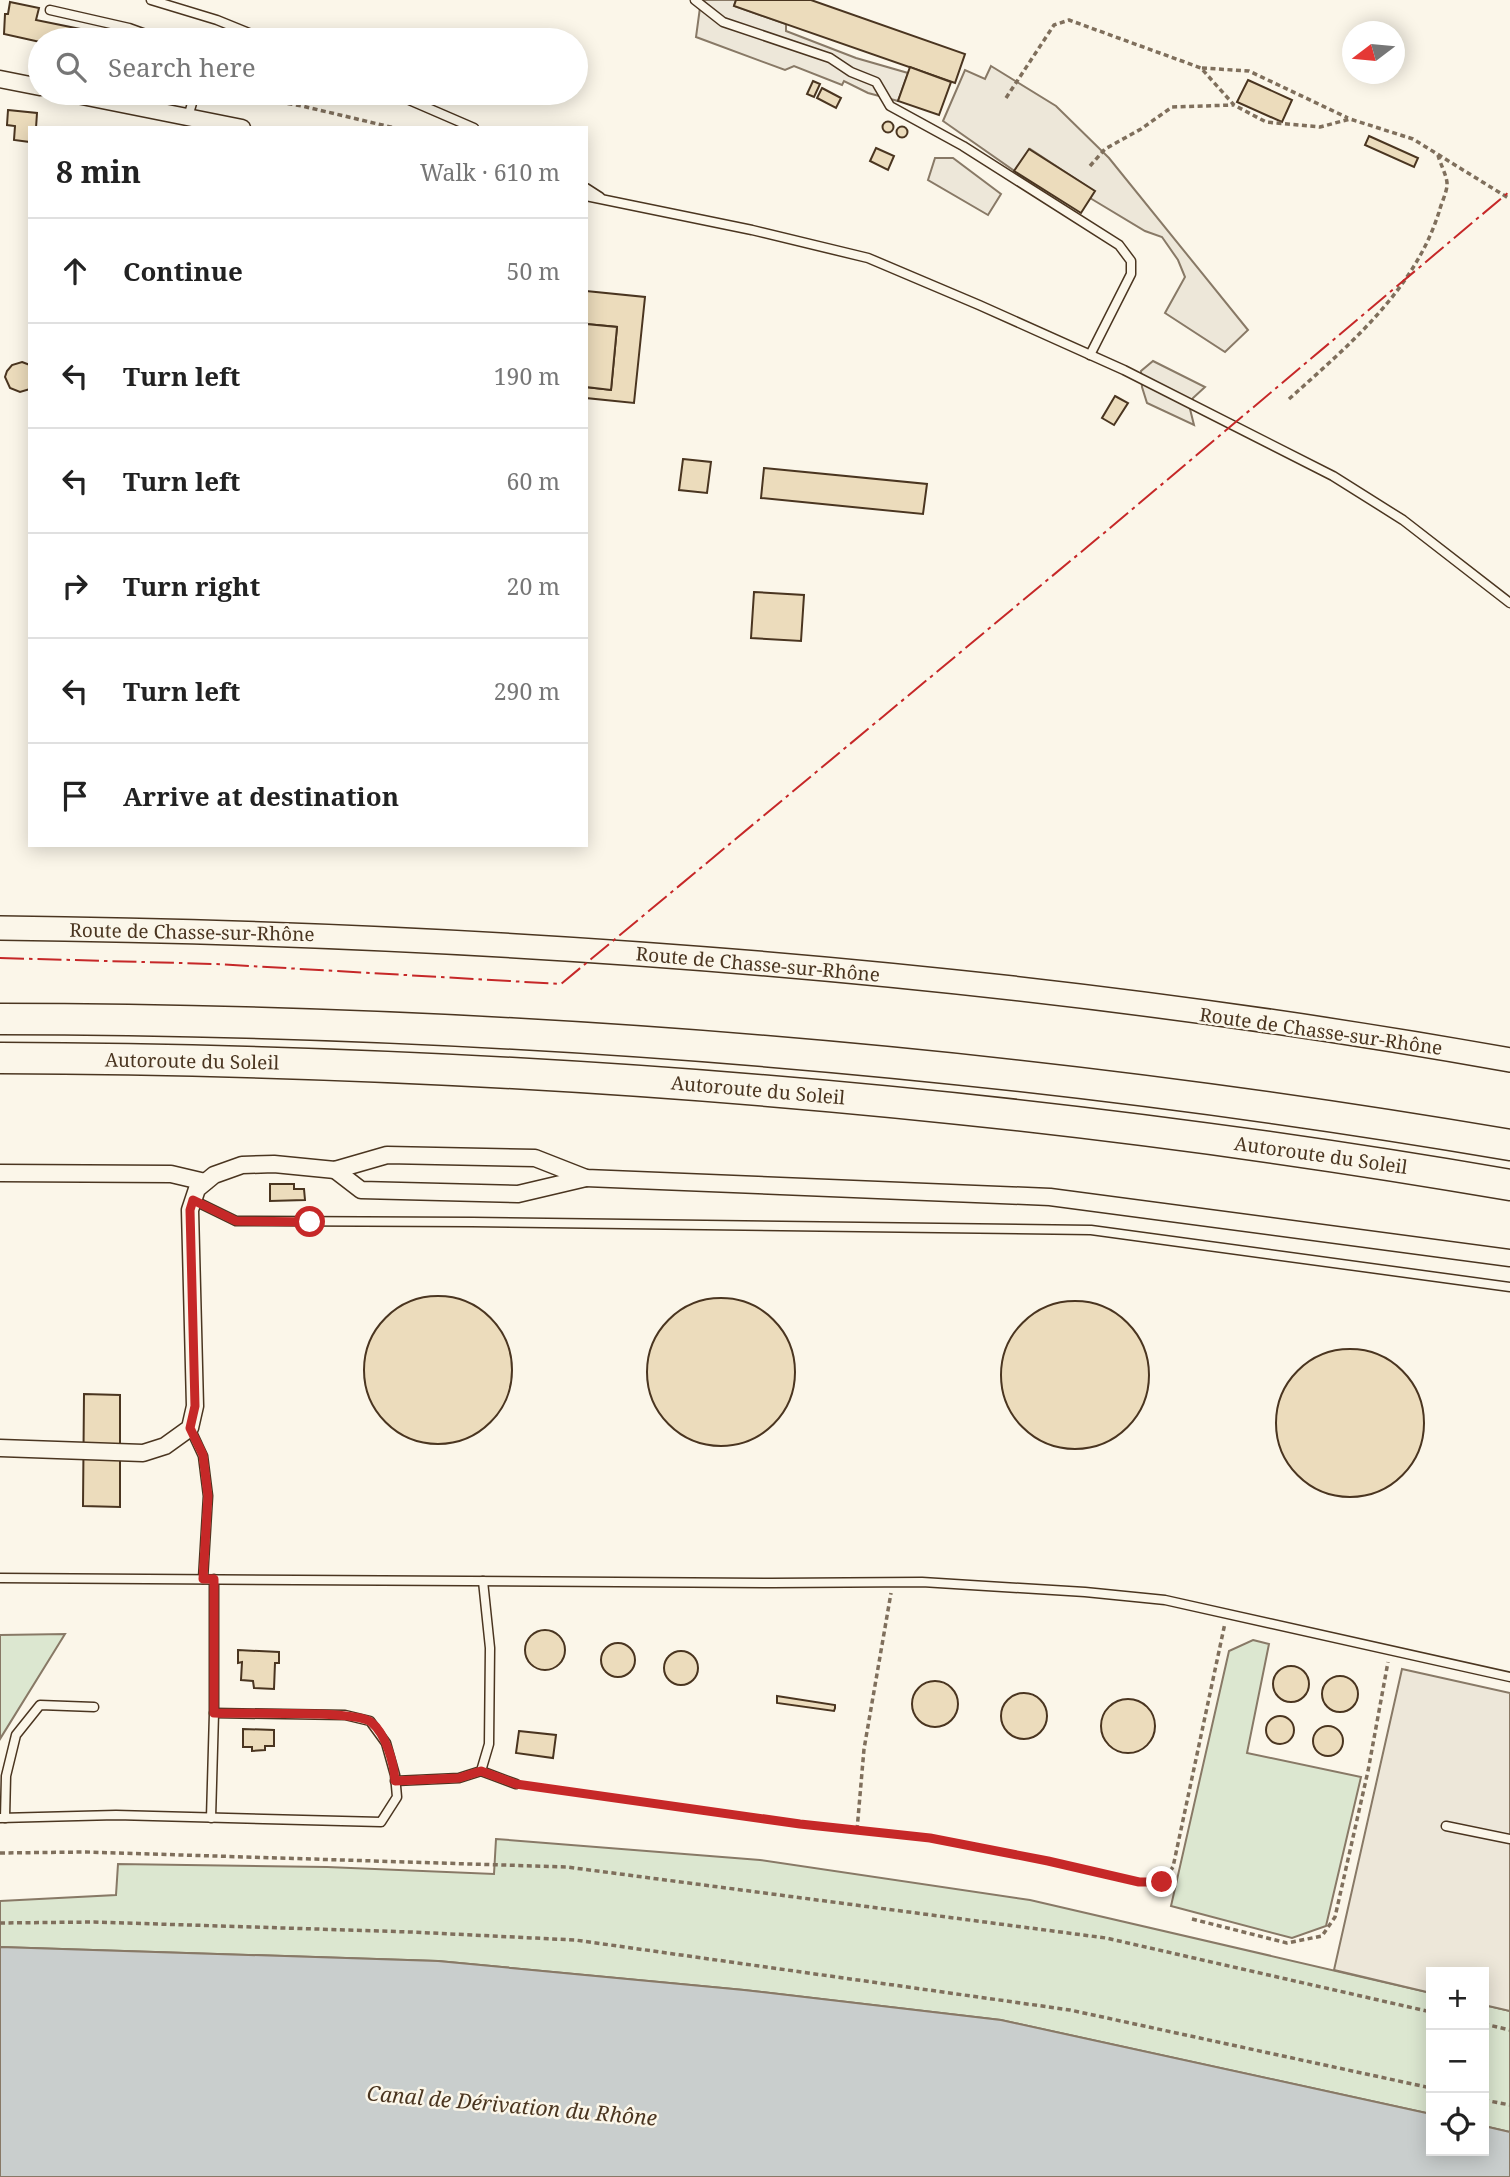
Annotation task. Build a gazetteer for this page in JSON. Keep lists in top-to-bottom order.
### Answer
{
  "streets": {
    "highway": ["Autoroute du Soleil"],
    "main road": ["Route de Chasse-sur-Rhône"]
  },
  "water": ["Canal de Dérivation du Rhône"],
  "north": "left",
  "page": {
    "search": "Search here",
    "heading": ["8 min", "Walk · 610 m"],
    "list": [
      ["Continue", "50 m"],
      ["Turn left", "190 m"],
      ["Turn left", "60 m"],
      ["Turn right", "20 m"],
      ["Turn left", "290 m"],
      "Arrive at destination"
    ],
    "map_buttons": ["+", "−"]
  }
}
